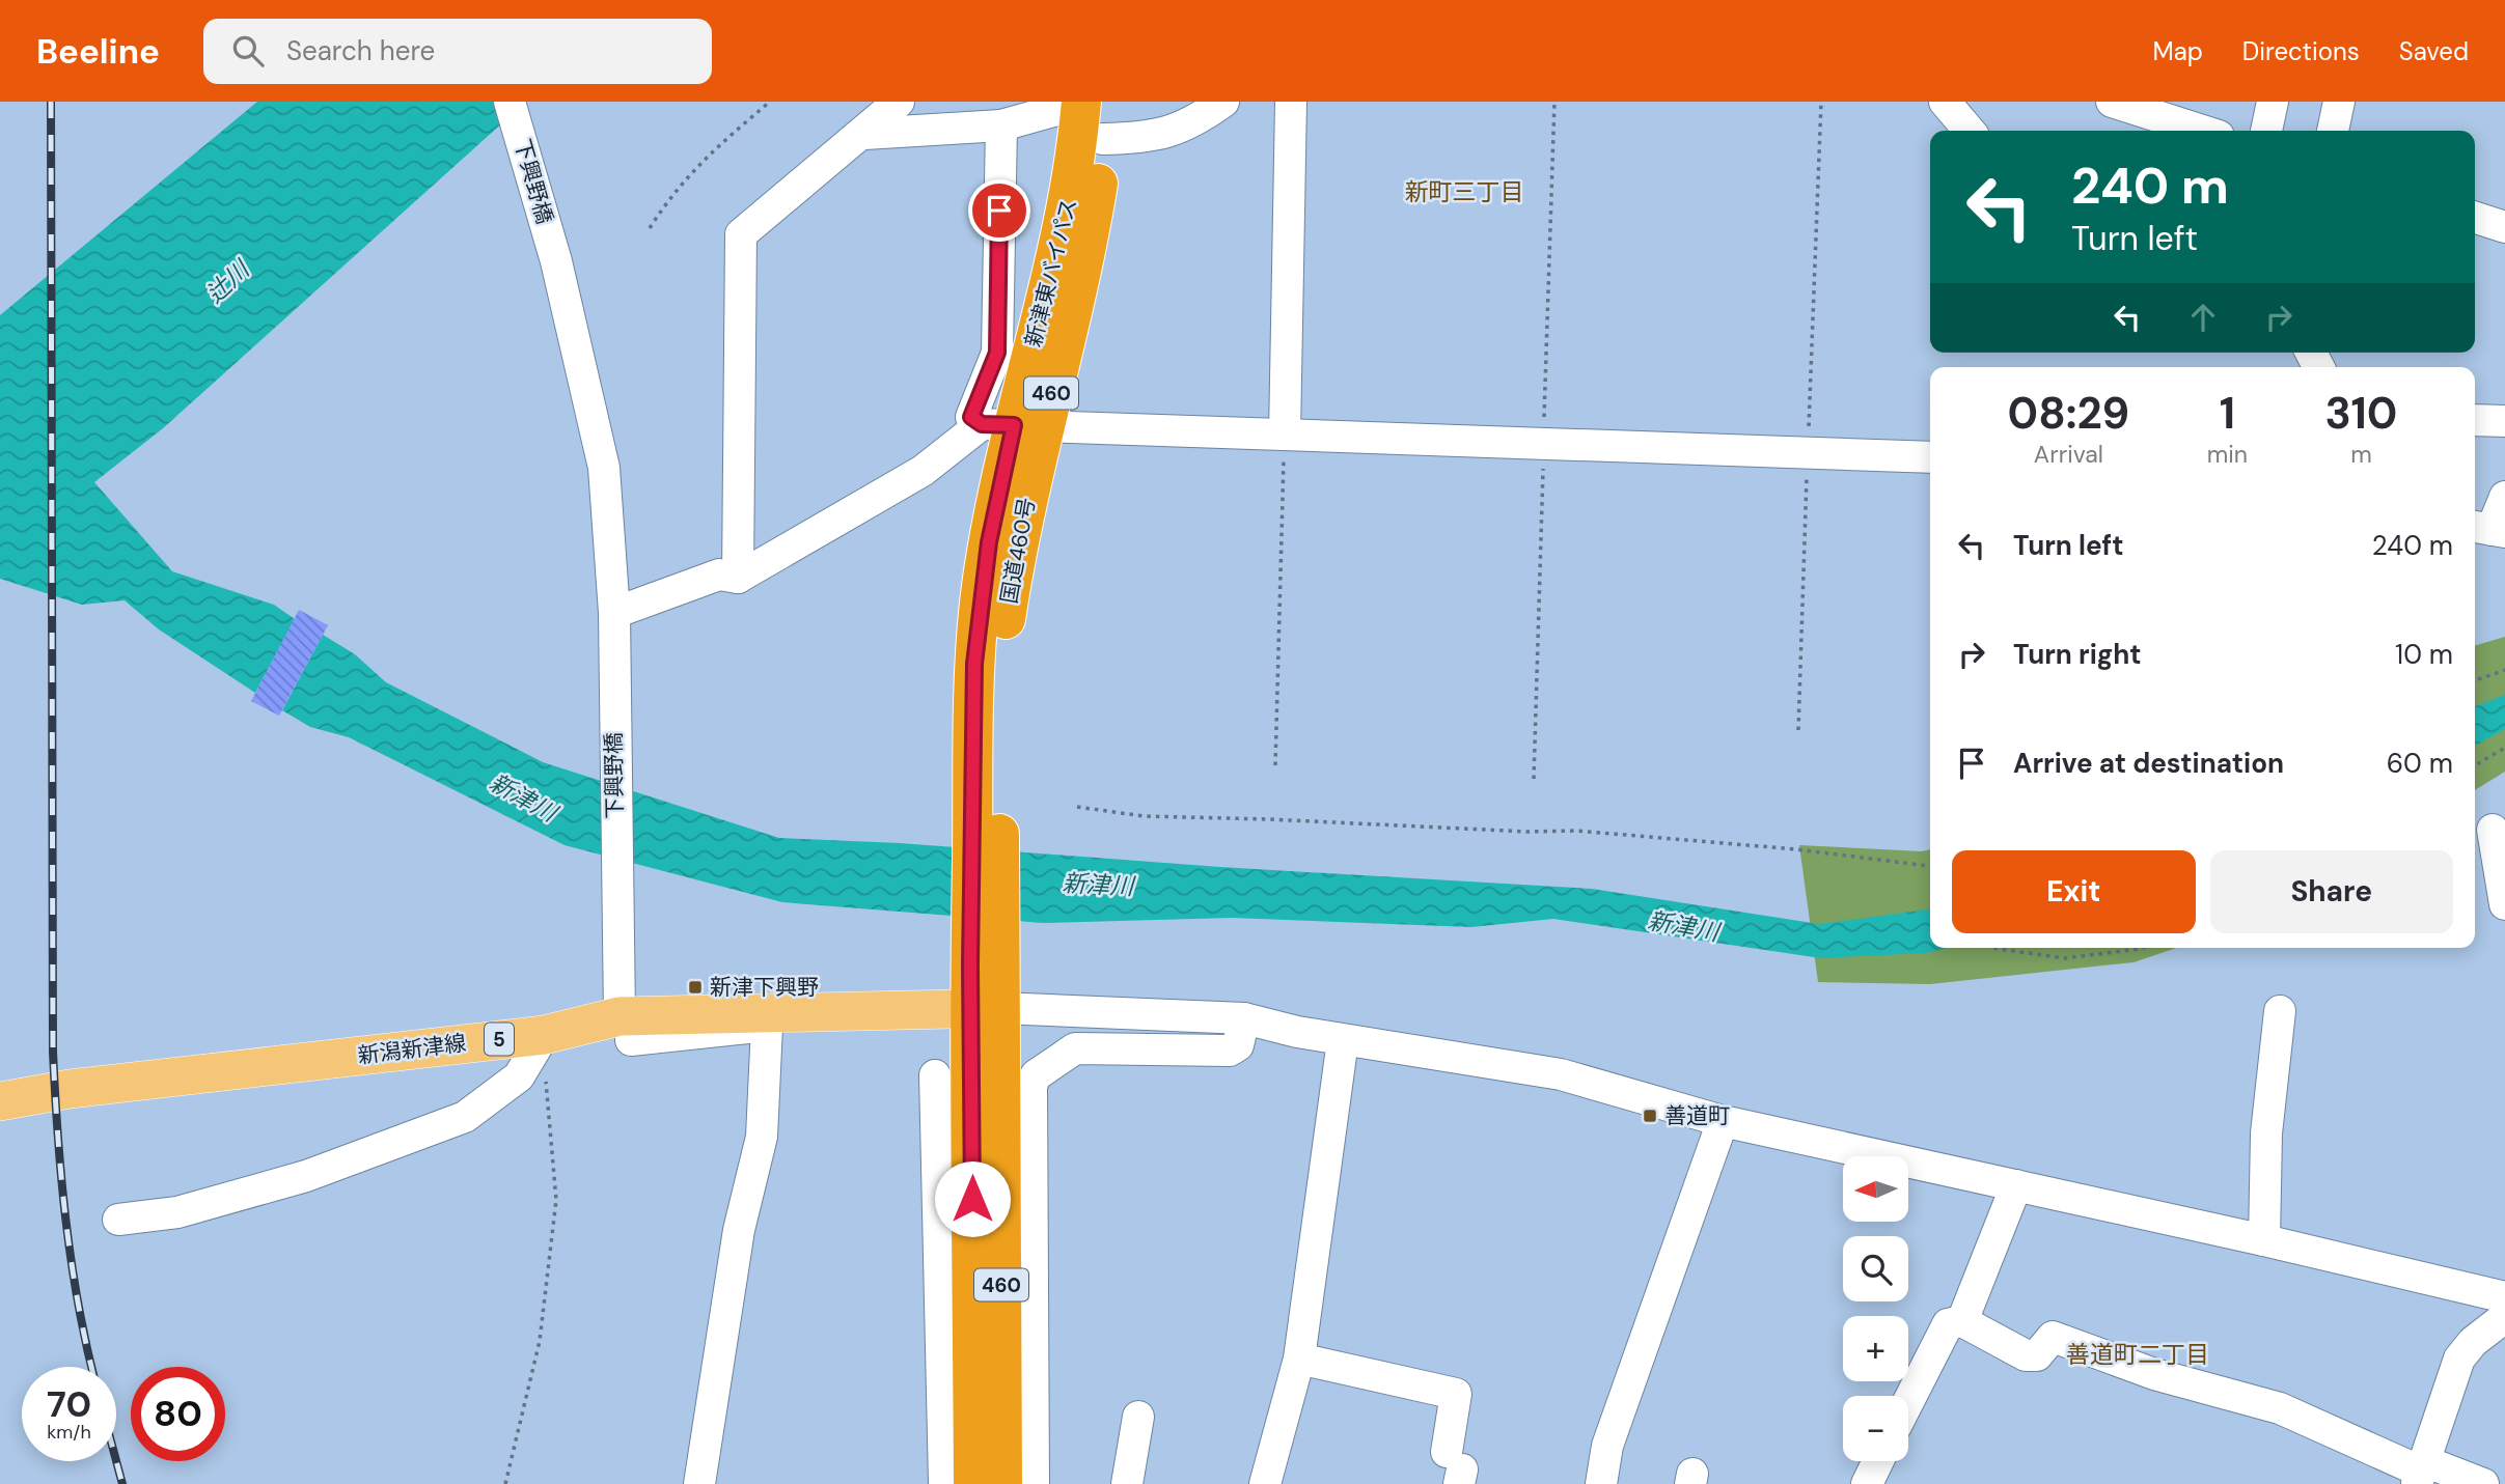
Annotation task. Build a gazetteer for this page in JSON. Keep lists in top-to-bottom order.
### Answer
{
  "streets": {
    "highway": ["新津東バイパス", "460", "国道460号"],
    "main road": ["5", "新潟新津線"],
    "street": ["下興野橋"]
  },
  "crossings": [
    ["下興野橋", "新潟新津線"],
    ["新津東バイパス", "国道460号"],
    ["460", "国道460号"],
    ["460", "新潟新津線"],
    ["国道460号", "新潟新津線"]
  ],
  "districts": ["新町三丁目", "善道町二丁目"],
  "water": ["辻川", "新津川"],
  "places": {
    "transit": ["新津下興野", "善道町"]
  },
  "north": "left",
  "page": {
    "header": "Beeline",
    "search": "Search here",
    "nav": ["Map", "Directions", "Saved"],
    "turn": ["240 m", "Turn left"],
    "eta": [
      "08:29",
      "Arrival",
      "1",
      "min",
      "310",
      "m"
    ],
    "list": [
      {
        "name": "Turn left",
        "value": "240 m"
      },
      {
        "name": "Turn right",
        "value": "10 m"
      },
      {
        "name": "Arrive at destination",
        "value": "60 m"
      }
    ],
    "buttons": ["Exit", "Share"],
    "map_buttons": ["+", "−"],
    "speed": "70 km/h",
    "limit": "80"
  }
}
